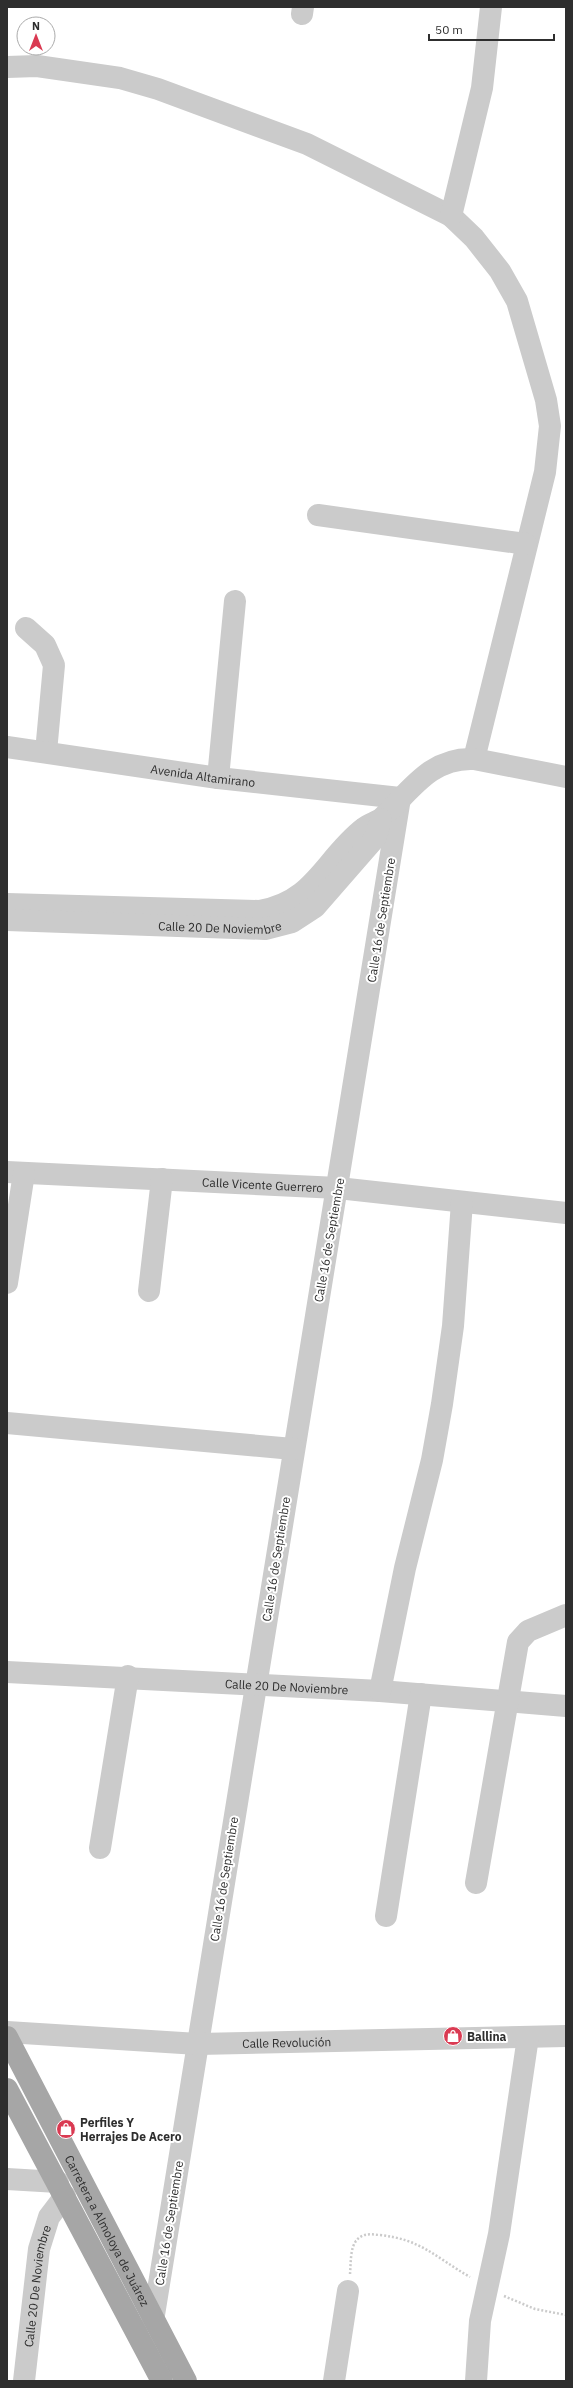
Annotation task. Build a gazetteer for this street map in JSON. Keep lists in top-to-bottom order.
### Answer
{
  "streets": {
    "main road": ["Carretera a Almoloya de Juárez"],
    "street": [
      "Avenida Altamirano",
      "Calle 16 de Septiembre",
      "Calle 20 De Noviembre",
      "Calle Vicente Guerrero",
      "Calle Revolución"
    ]
  },
  "crossings": [
    ["Avenida Altamirano", "Calle 16 de Septiembre"],
    ["Avenida Altamirano", "Calle 20 De Noviembre"],
    ["Calle 16 de Septiembre", "Calle 20 De Noviembre"],
    ["Calle 16 de Septiembre", "Calle Vicente Guerrero"],
    ["Calle 16 de Septiembre", "Calle Revolución"],
    ["Calle 16 de Septiembre", "Carretera a Almoloya de Juárez"],
    ["Calle 20 De Noviembre", "Carretera a Almoloya de Juárez"]
  ],
  "places": {
    "shop": ["Ballina", "Perfiles Y Herrajes De Acero"]
  },
  "scale_bar": "50 m",
  "north": "top"
}
